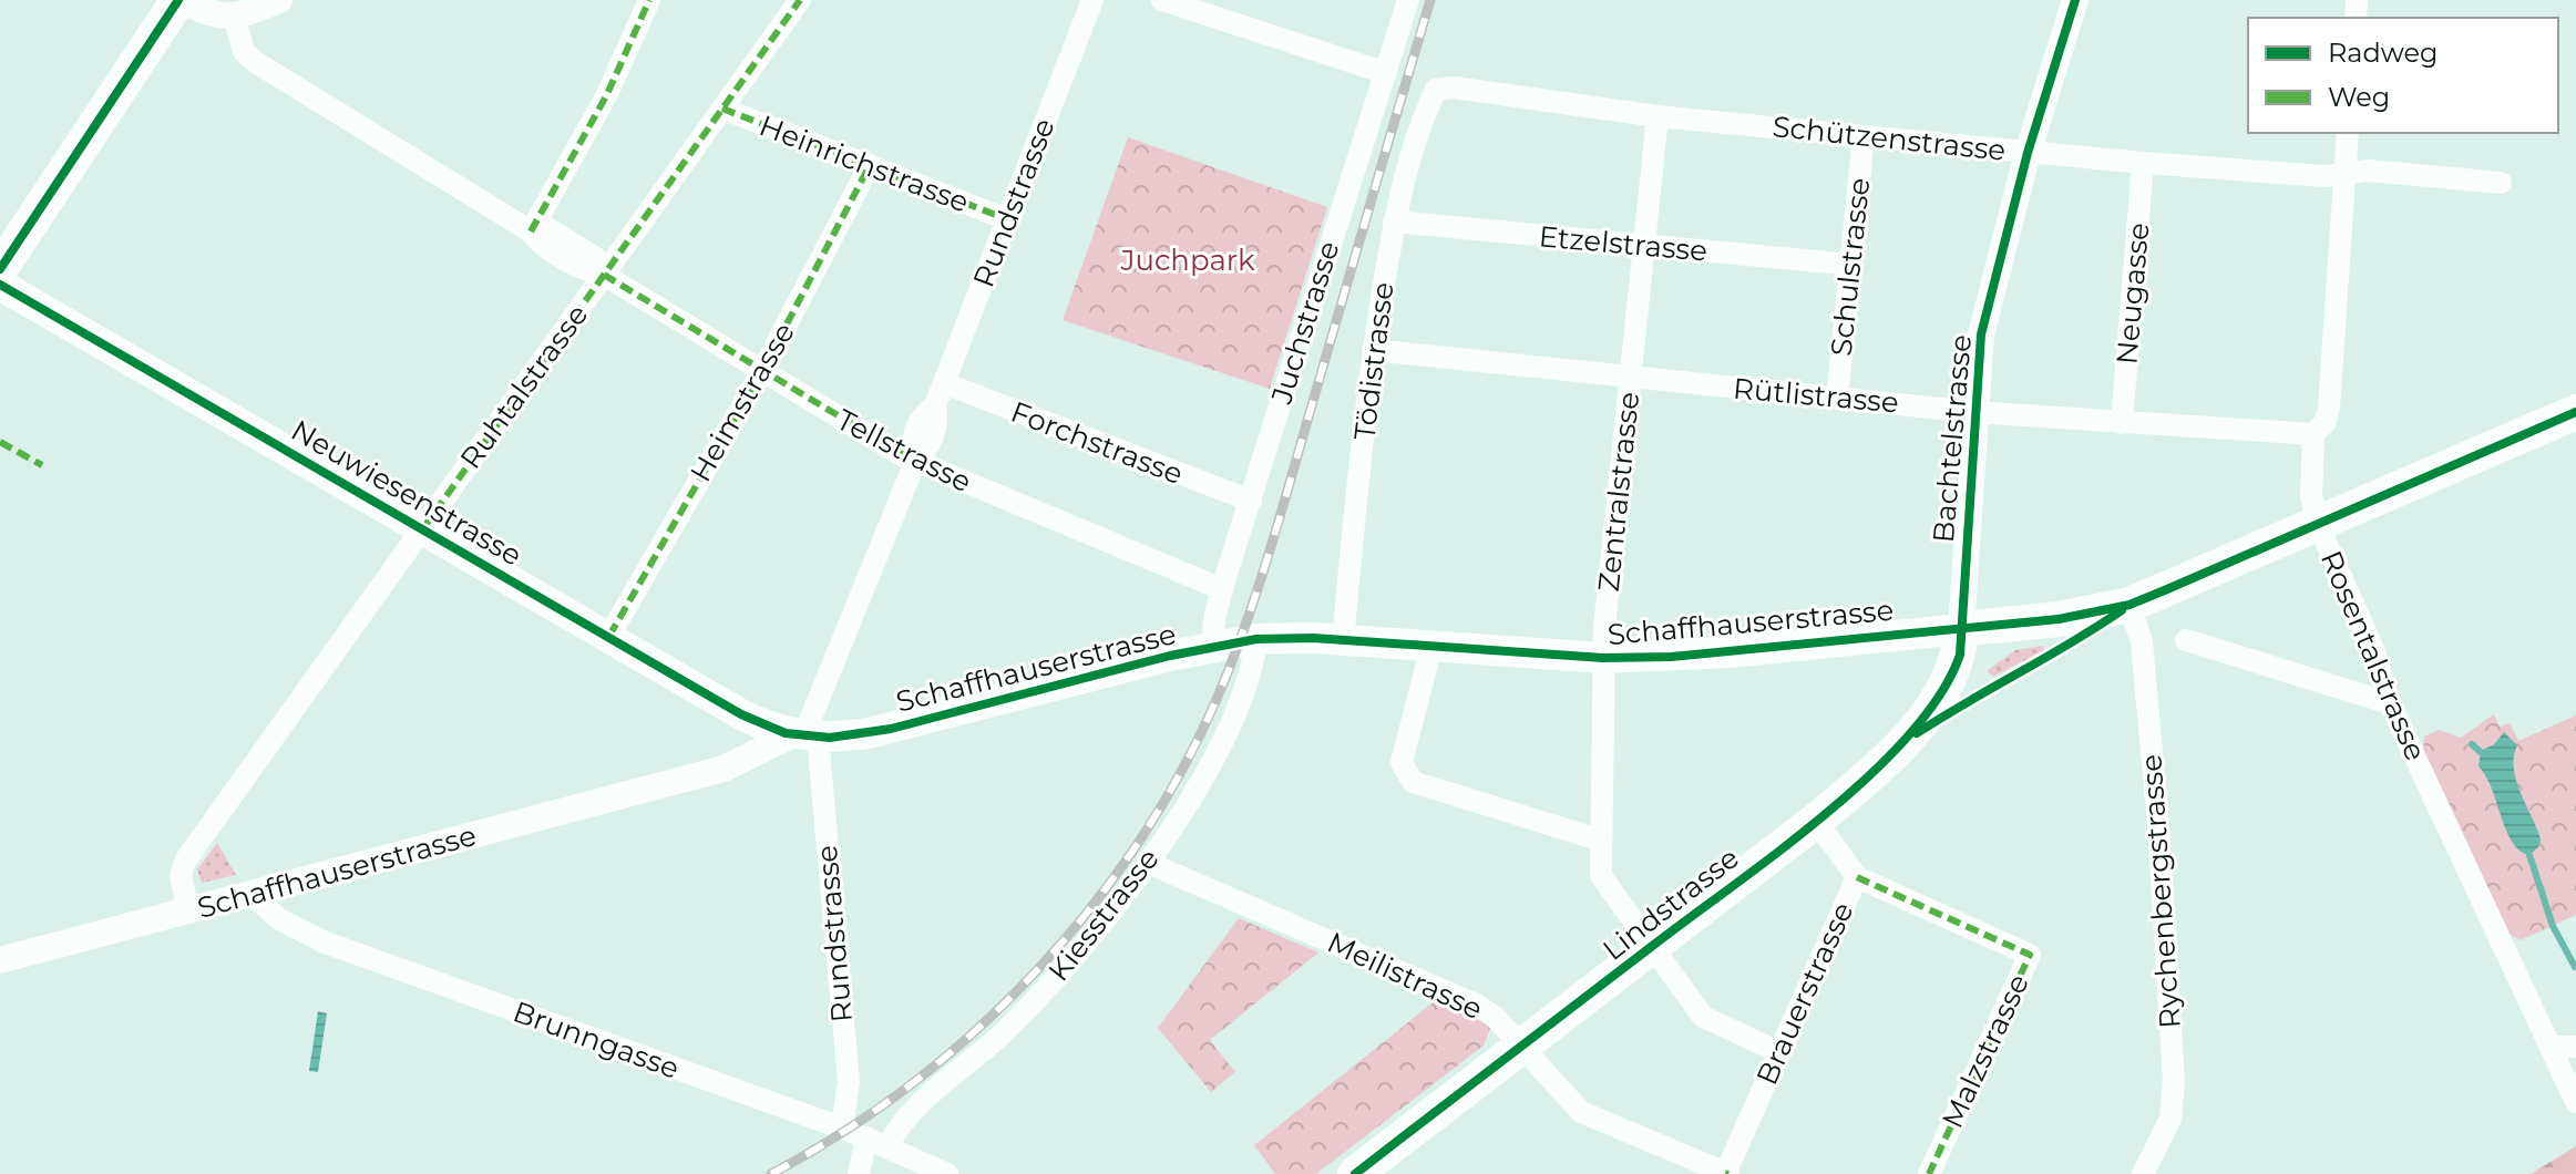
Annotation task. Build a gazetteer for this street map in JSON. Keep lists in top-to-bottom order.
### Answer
{
  "streets": {
    "main road": ["Neuwiesenstrasse", "Schaffhauserstrasse", "Lindstrasse"],
    "street": [
      "Schützenstrasse",
      "Heinrichstrasse",
      "Rundstrasse",
      "Etzelstrasse",
      "Schulstrasse",
      "Neugasse",
      "Juchstrasse",
      "Tödistrasse",
      "Ruhtalstrasse",
      "Rütlistrasse",
      "Heimstrasse",
      "Bachtelstrasse",
      "Forchstrasse",
      "Tellstrasse",
      "Zentralstrasse",
      "Rosentalstrasse",
      "Rychenbergstrasse",
      "Kiesstrasse",
      "Meilistrasse",
      "Brauerstrasse",
      "Brunngasse",
      "Malzstrasse"
    ]
  },
  "crossings": [
    ["Schützenstrasse", "Schulstrasse"],
    ["Schützenstrasse", "Neugasse"],
    ["Schützenstrasse", "Tödistrasse"],
    ["Schützenstrasse", "Bachtelstrasse"],
    ["Schützenstrasse", "Zentralstrasse"],
    ["Schützenstrasse", "Rosentalstrasse"],
    ["Heinrichstrasse", "Rundstrasse"],
    ["Heinrichstrasse", "Ruhtalstrasse"],
    ["Heinrichstrasse", "Heimstrasse"],
    ["Rundstrasse", "Forchstrasse"],
    ["Rundstrasse", "Tellstrasse"],
    ["Rundstrasse", "Neuwiesenstrasse"],
    ["Rundstrasse", "Schaffhauserstrasse"],
    ["Rundstrasse", "Brunngasse"],
    ["Etzelstrasse", "Schulstrasse"],
    ["Etzelstrasse", "Tödistrasse"],
    ["Etzelstrasse", "Zentralstrasse"],
    ["Schulstrasse", "Rütlistrasse"],
    ["Neugasse", "Rütlistrasse"],
    ["Juchstrasse", "Forchstrasse"],
    ["Juchstrasse", "Tellstrasse"],
    ["Juchstrasse", "Schaffhauserstrasse"],
    ["Tödistrasse", "Rütlistrasse"],
    ["Tödistrasse", "Schaffhauserstrasse"],
    ["Ruhtalstrasse", "Tellstrasse"],
    ["Ruhtalstrasse", "Neuwiesenstrasse"],
    ["Ruhtalstrasse", "Schaffhauserstrasse"],
    ["Rütlistrasse", "Bachtelstrasse"],
    ["Rütlistrasse", "Zentralstrasse"],
    ["Rütlistrasse", "Rosentalstrasse"],
    ["Heimstrasse", "Tellstrasse"],
    ["Heimstrasse", "Neuwiesenstrasse"],
    ["Bachtelstrasse", "Schaffhauserstrasse"],
    ["Bachtelstrasse", "Lindstrasse"],
    ["Zentralstrasse", "Schaffhauserstrasse"],
    ["Zentralstrasse", "Lindstrasse"],
    ["Zentralstrasse", "Brauerstrasse"],
    ["Neuwiesenstrasse", "Schaffhauserstrasse"],
    ["Schaffhauserstrasse", "Rosentalstrasse"],
    ["Schaffhauserstrasse", "Rychenbergstrasse"],
    ["Schaffhauserstrasse", "Lindstrasse"],
    ["Schaffhauserstrasse", "Kiesstrasse"],
    ["Schaffhauserstrasse", "Brunngasse"],
    ["Lindstrasse", "Meilistrasse"],
    ["Lindstrasse", "Brauerstrasse"],
    ["Kiesstrasse", "Meilistrasse"],
    ["Kiesstrasse", "Brunngasse"],
    ["Meilistrasse", "Brauerstrasse"],
    ["Brauerstrasse", "Malzstrasse"]
  ],
  "parks": ["Juchpark"],
  "legend": ["Radweg", "Weg"]
}
